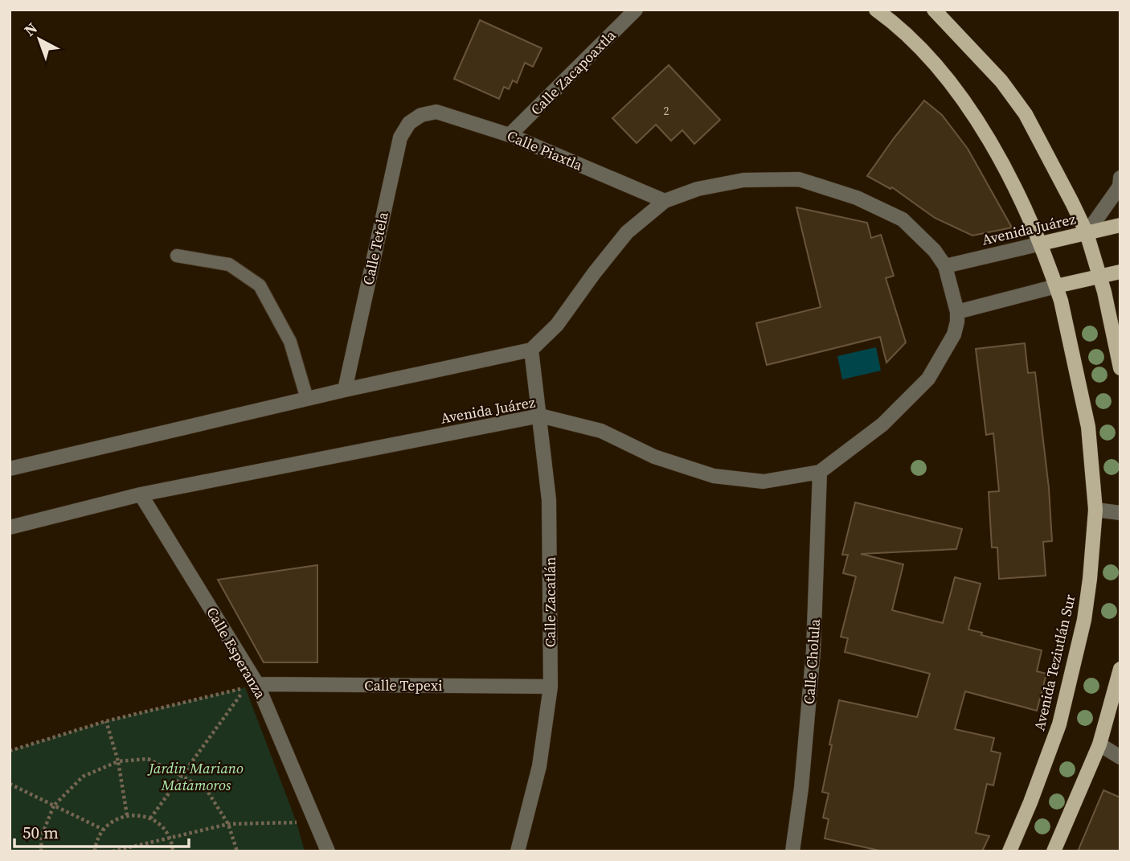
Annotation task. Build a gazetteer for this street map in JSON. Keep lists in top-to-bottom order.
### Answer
{
  "streets": {
    "main road": ["Avenida Juárez", "Avenida Teziutlán Sur"],
    "street": [
      "Calle Zacapoaxtla",
      "Calle Piaxtla",
      "Calle Tetela",
      "Calle Zacatlán",
      "Calle Esperanza",
      "Calle Cholula",
      "Calle Tepexi"
    ]
  },
  "crossings": [
    ["Calle Zacapoaxtla", "Calle Piaxtla"],
    ["Calle Piaxtla", "Avenida Juárez"],
    ["Calle Piaxtla", "Calle Tetela"],
    ["Avenida Juárez", "Calle Zacatlán"],
    ["Avenida Juárez", "Calle Esperanza"],
    ["Avenida Juárez", "Calle Cholula"],
    ["Avenida Juárez", "Avenida Teziutlán Sur"],
    ["Calle Zacatlán", "Calle Tepexi"],
    ["Calle Esperanza", "Calle Tepexi"]
  ],
  "parks": ["Jardin Mariano Matamoros"],
  "house_numbers": ["2"],
  "scale_bar": "50 m",
  "north": "top left"
}
